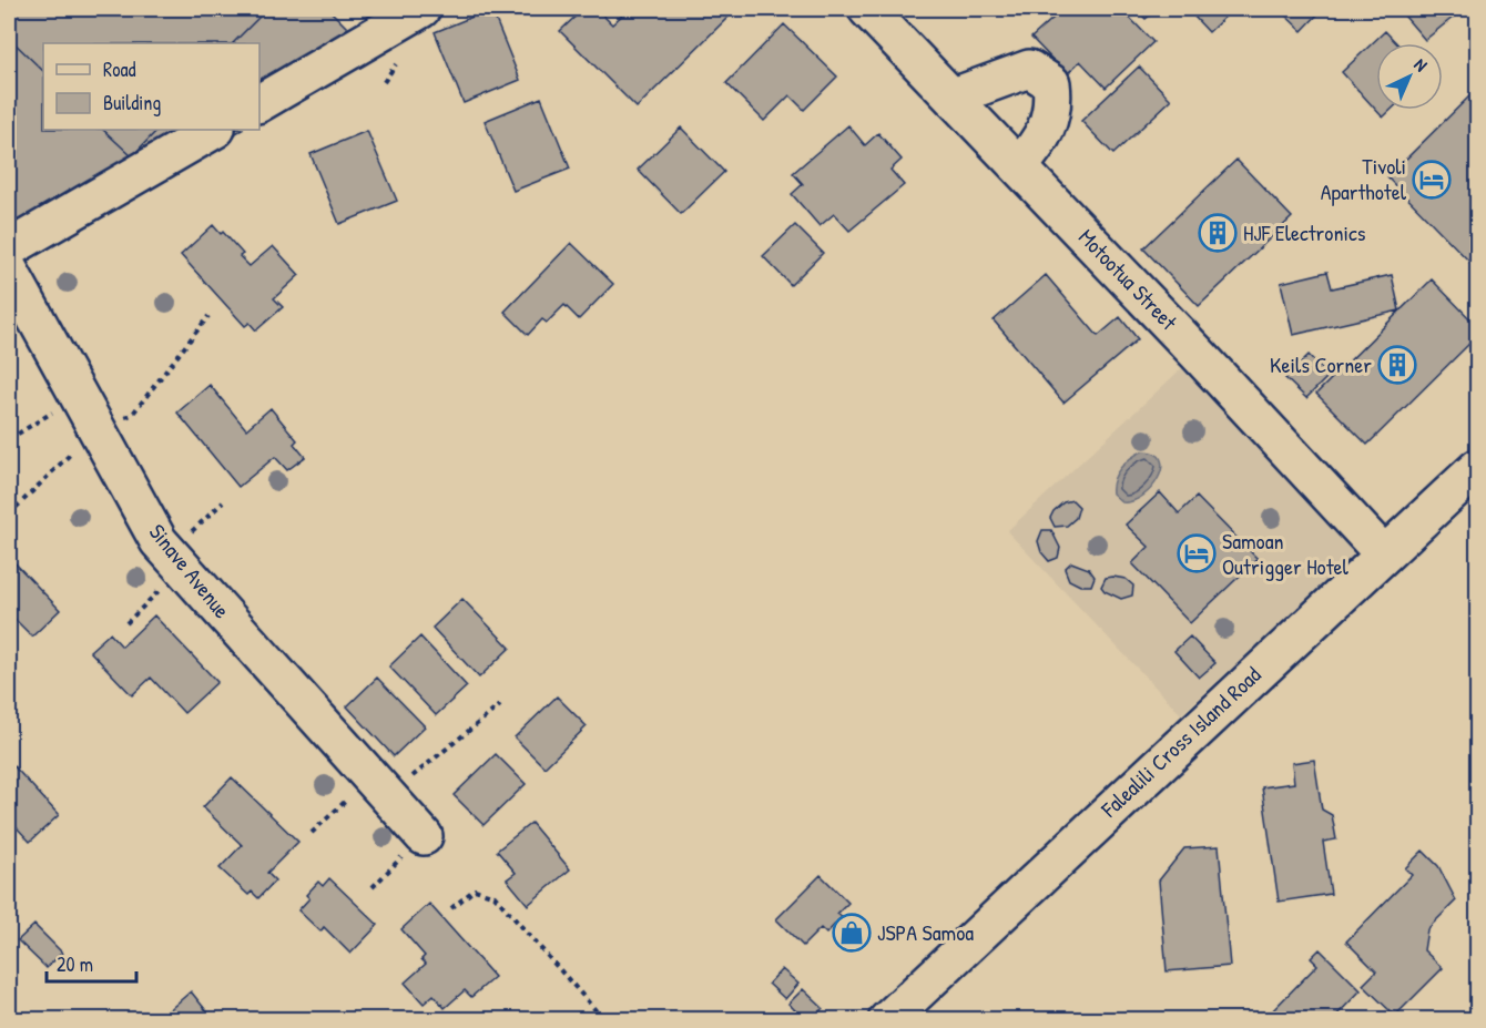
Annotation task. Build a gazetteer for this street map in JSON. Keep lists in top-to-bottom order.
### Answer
{
  "streets": {
    "main road": ["Motootua Street", "Sinave Avenue", "Falealili Cross Island Road"]
  },
  "crossings": [
    ["Motootua Street", "Falealili Cross Island Road"]
  ],
  "places": {
    "hotel": ["Tivoli Aparthotel", "Samoan Outrigger Hotel"],
    "building": ["HJF Electronics", "Keils Corner"],
    "shop": ["JSPA Samoa"]
  },
  "legend": ["Road", "Building"],
  "scale_bar": "20 m",
  "north": "top right"
}
